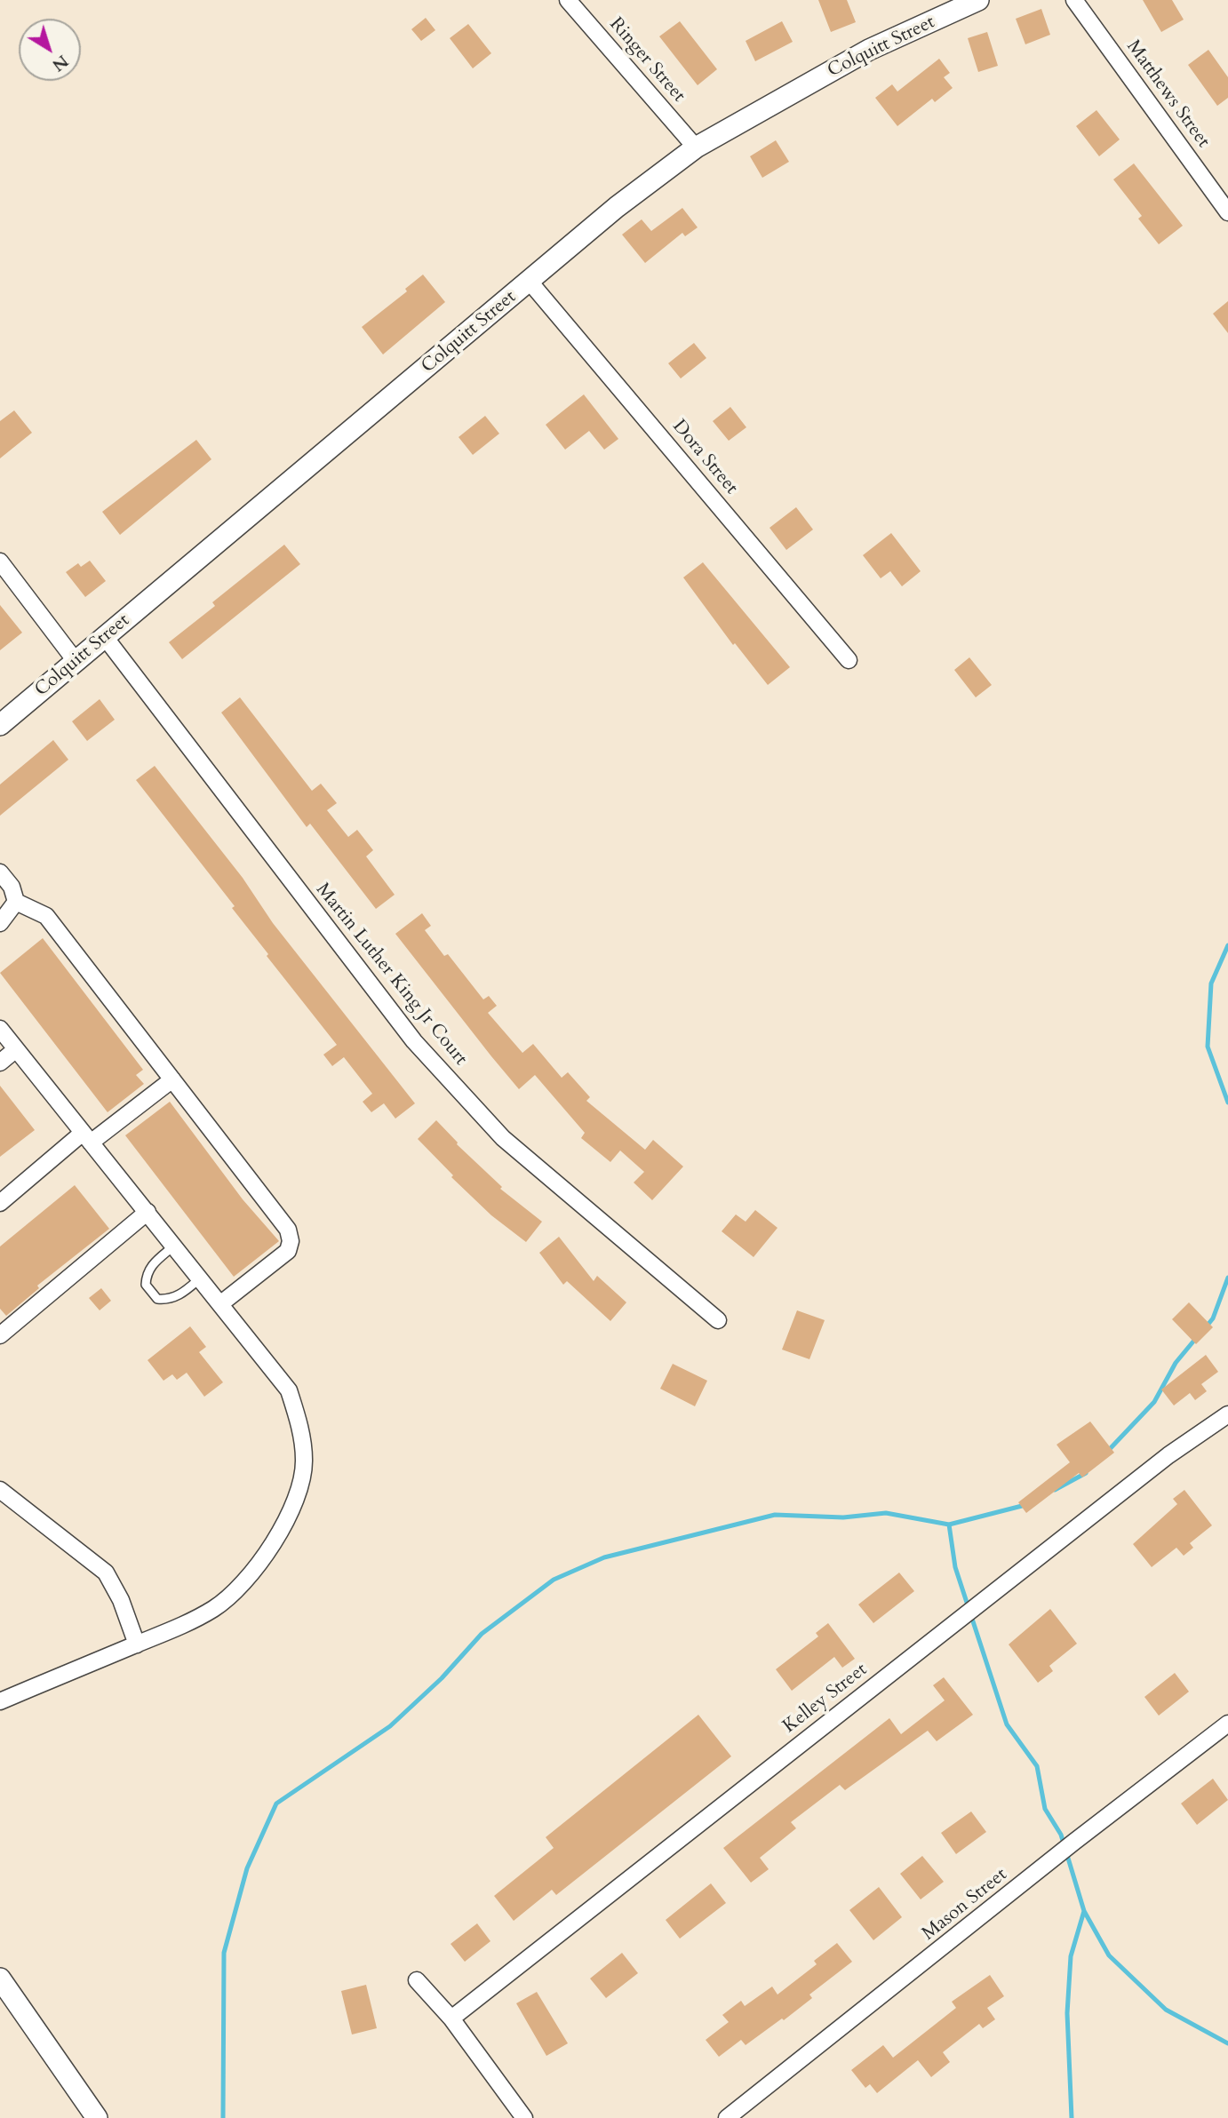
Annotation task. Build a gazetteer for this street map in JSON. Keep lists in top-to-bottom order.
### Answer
{
  "streets": {
    "street": [
      "Colquitt Street",
      "Ringer Street",
      "Matthews Street",
      "Dora Street",
      "Martin Luther King Jr Court",
      "Kelley Street",
      "Mason Street"
    ]
  },
  "crossings": [
    ["Colquitt Street", "Ringer Street"],
    ["Colquitt Street", "Dora Street"],
    ["Colquitt Street", "Martin Luther King Jr Court"]
  ],
  "north": "bottom right"
}
